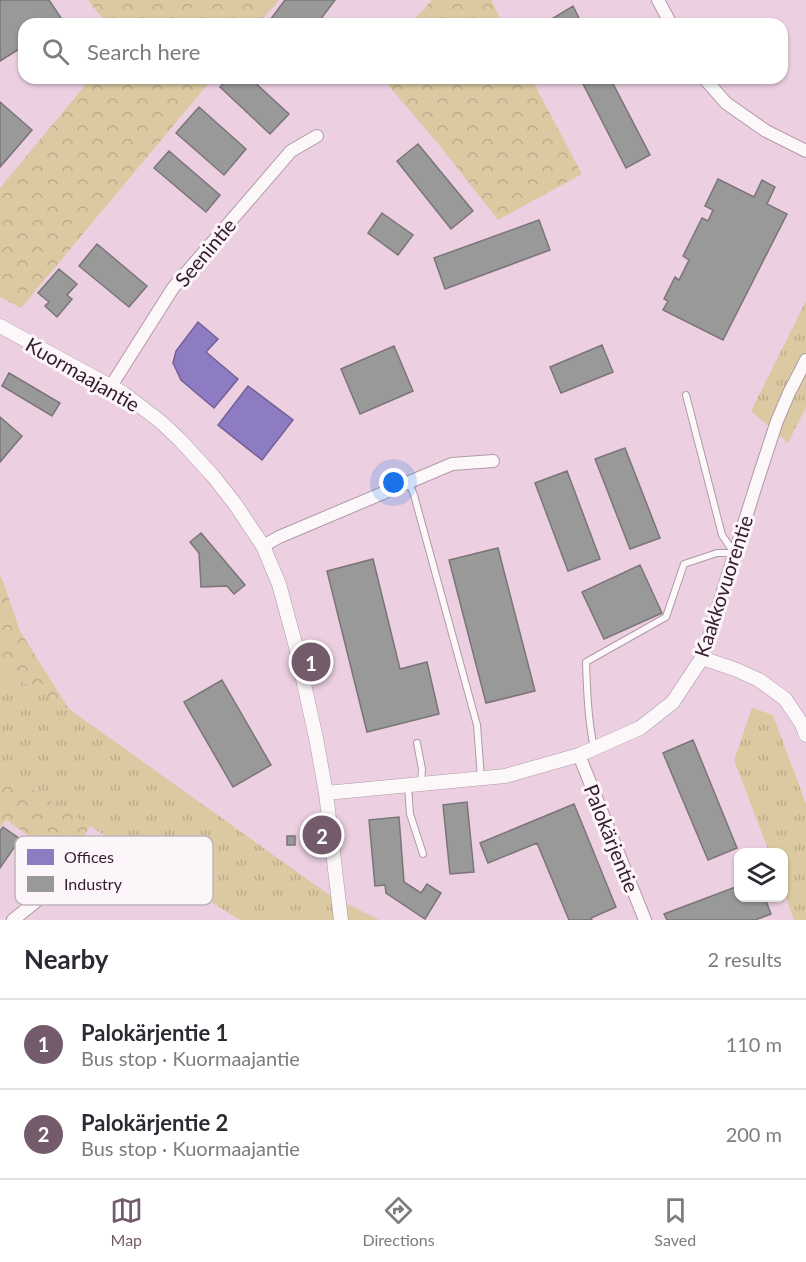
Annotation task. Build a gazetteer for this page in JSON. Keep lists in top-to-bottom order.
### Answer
{
  "streets": {
    "street": [
      "Seenintie",
      "Kuormaajantie",
      "Kaakkovuorentie",
      "Palokärjentie"
    ]
  },
  "crossings": [
    ["Seenintie", "Kuormaajantie"],
    ["Kuormaajantie", "Kaakkovuorentie"],
    ["Kaakkovuorentie", "Palokärjentie"]
  ],
  "legend": ["Offices", "Industry"],
  "page": {
    "search": "Search here",
    "pins": ["1", "2"],
    "heading": ["Nearby", "2 results"],
    "list": [
      {
        "mark": "1",
        "name": "Palokärjentie 1",
        "note": "Bus stop · Kuormaajantie",
        "value": "110 m"
      },
      {
        "mark": "2",
        "name": "Palokärjentie 2",
        "note": "Bus stop · Kuormaajantie",
        "value": "200 m"
      }
    ],
    "nav": ["Map", "Directions", "Saved"]
  }
}
